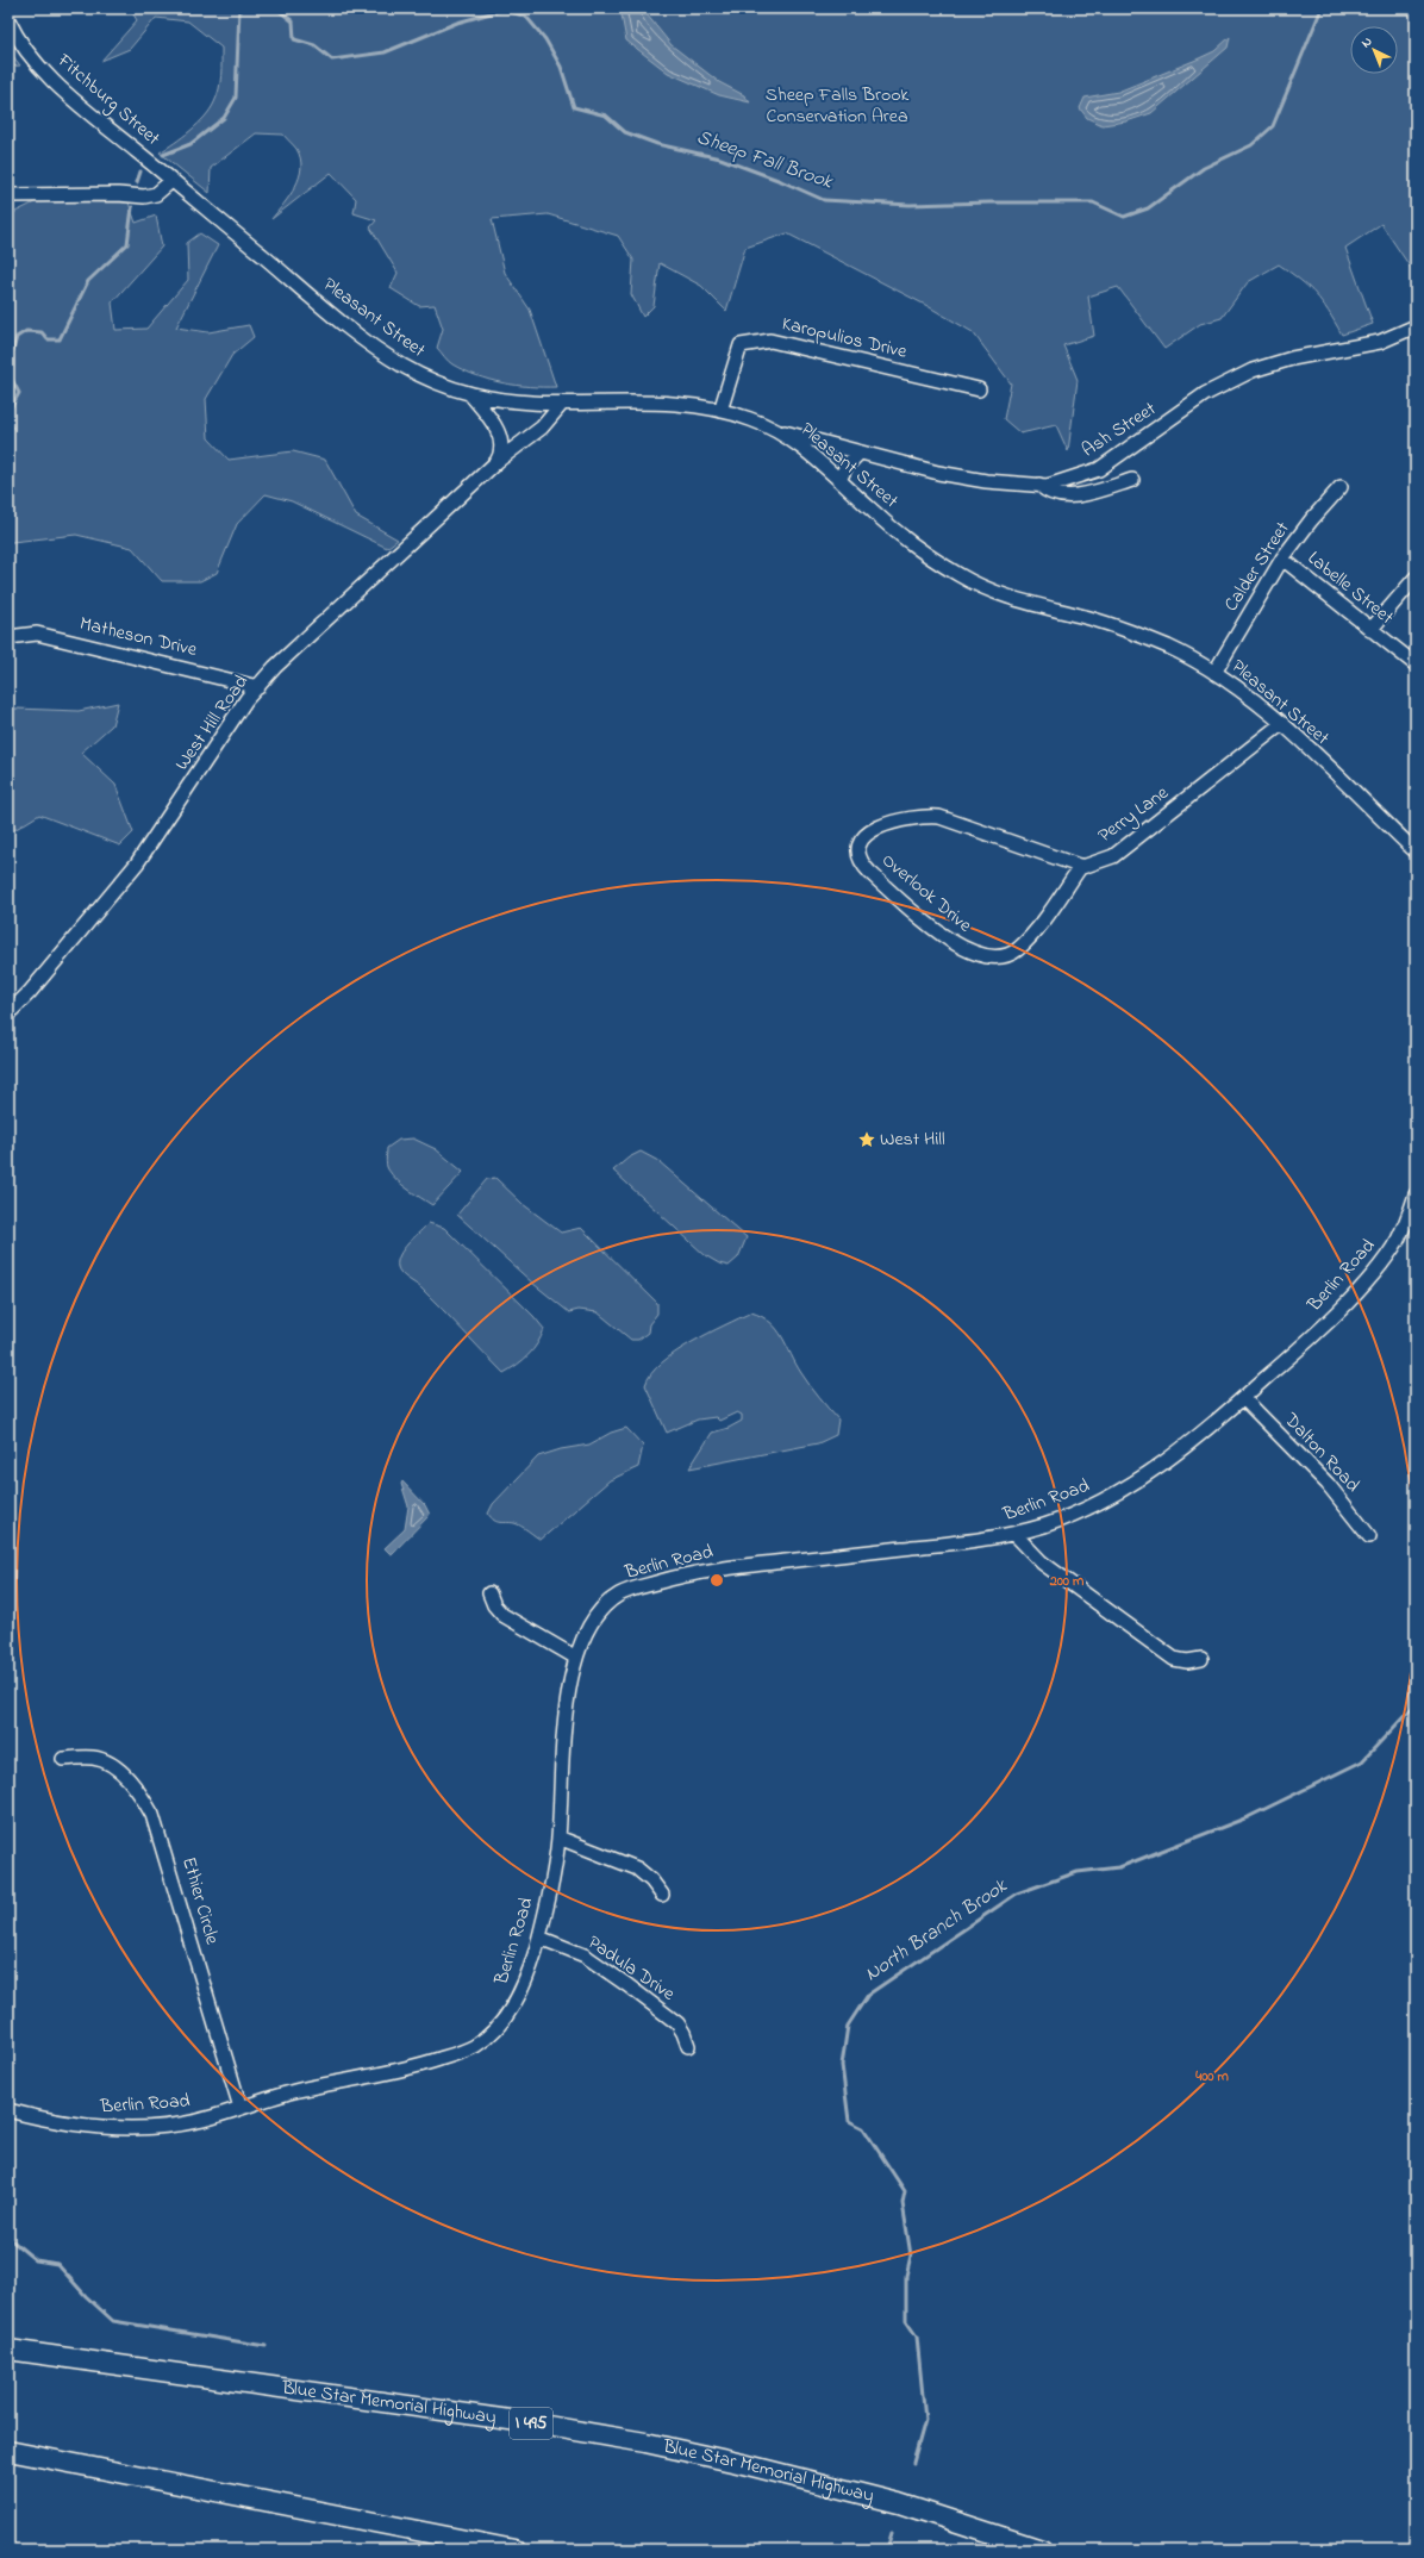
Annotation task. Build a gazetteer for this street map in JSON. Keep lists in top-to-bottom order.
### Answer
{
  "streets": {
    "highway": ["Blue Star Memorial Highway", "I 495"],
    "street": [
      "Fitchburg Street",
      "Pleasant Street",
      "Karopulios Drive",
      "Ash Street",
      "Calder Street",
      "Labelle Street",
      "Matheson Drive",
      "West Hill Road",
      "Perry Lane",
      "Overlook Drive",
      "Berlin Road",
      "Dalton Road",
      "Ethier Circle",
      "Padula Drive"
    ]
  },
  "crossings": [
    ["Fitchburg Street", "Pleasant Street"],
    ["Pleasant Street", "Karopulios Drive"],
    ["Pleasant Street", "Ash Street"],
    ["Pleasant Street", "Calder Street"],
    ["Pleasant Street", "West Hill Road"],
    ["Pleasant Street", "Perry Lane"],
    ["Calder Street", "Labelle Street"],
    ["Matheson Drive", "West Hill Road"],
    ["Perry Lane", "Overlook Drive"],
    ["Berlin Road", "Dalton Road"],
    ["Berlin Road", "Ethier Circle"],
    ["Berlin Road", "Padula Drive"]
  ],
  "water": ["Sheep Fall Brook", "North Branch Brook"],
  "parks": ["Sheep Falls Brook Conservation Area"],
  "places": {
    "place": ["West Hill"]
  },
  "north": "top left",
  "rings": ["200 m", "400 m"]
}
